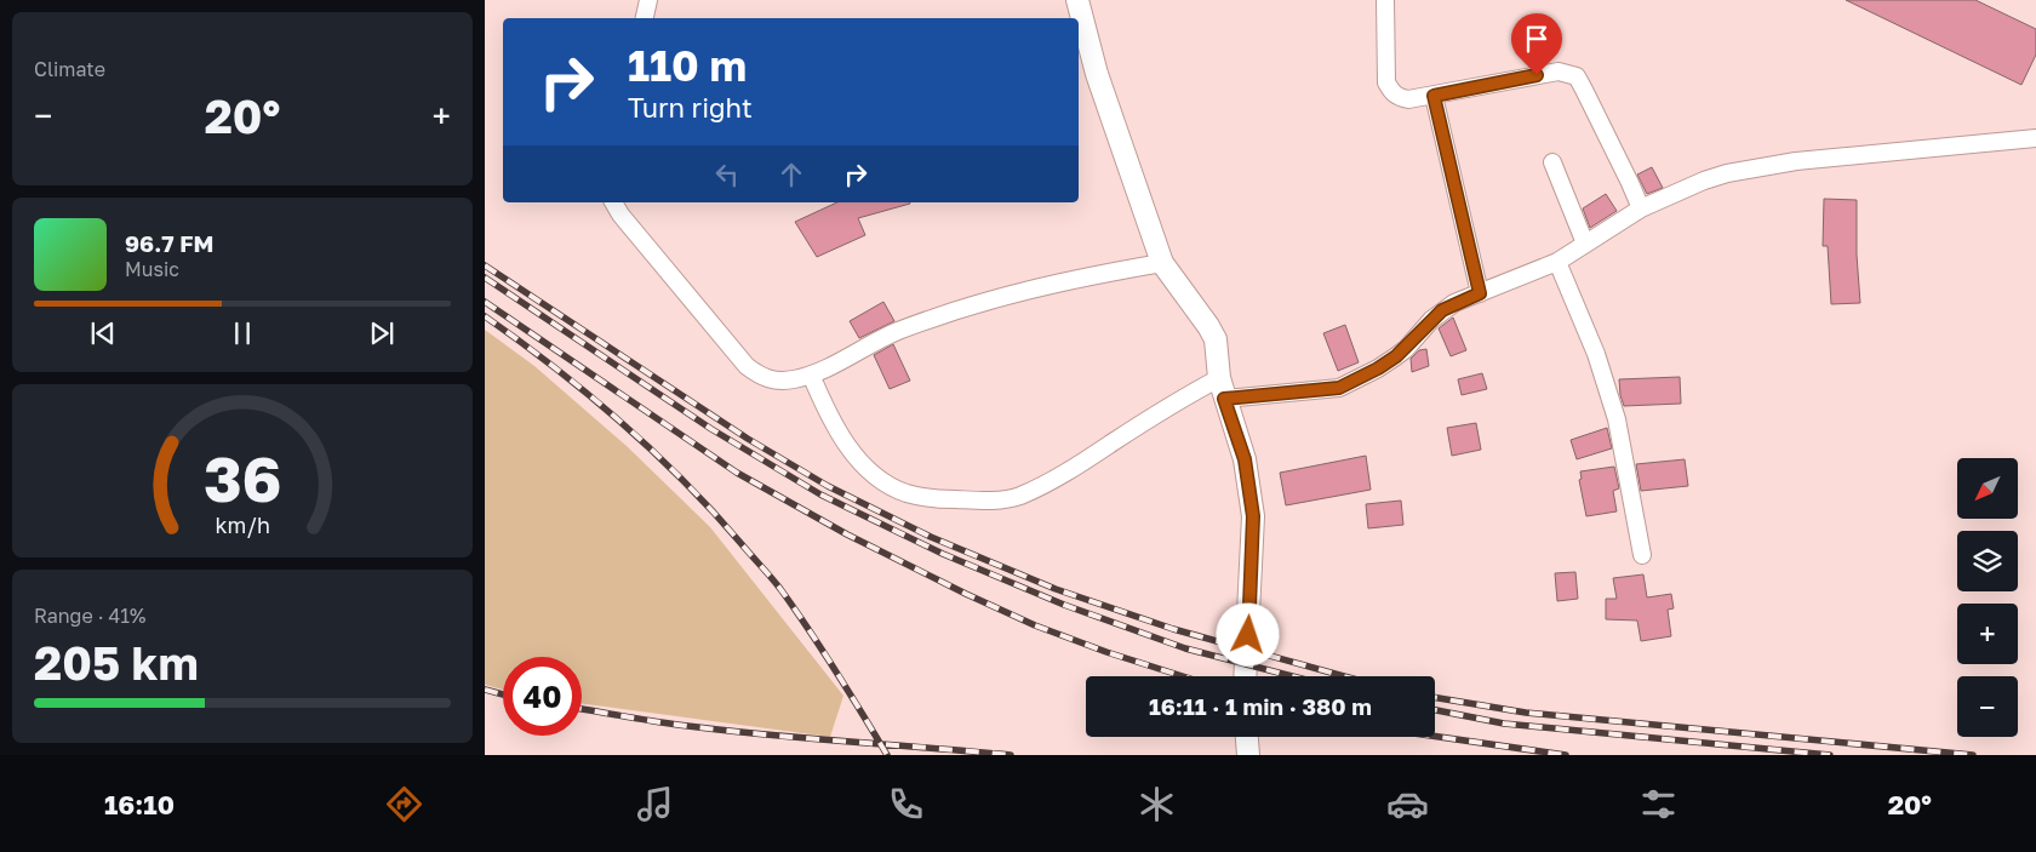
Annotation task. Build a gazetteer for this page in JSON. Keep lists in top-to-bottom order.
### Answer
{
  "north": "bottom left",
  "page": {
    "tile": [
      "Climate",
      ["Range · 41%", "205 km"]
    ],
    "turn": ["110 m", "Turn right"],
    "heat": ["−", "20°", "+"],
    "song": ["96.7 FM", "Music"],
    "map_buttons": ["+", "−"],
    "limit": "40",
    "trip": "16:11 · 1 min · 380 m",
    "tabs": ["16:10", "20°"],
    "gauge": ["36", "km/h"]
  }
}
